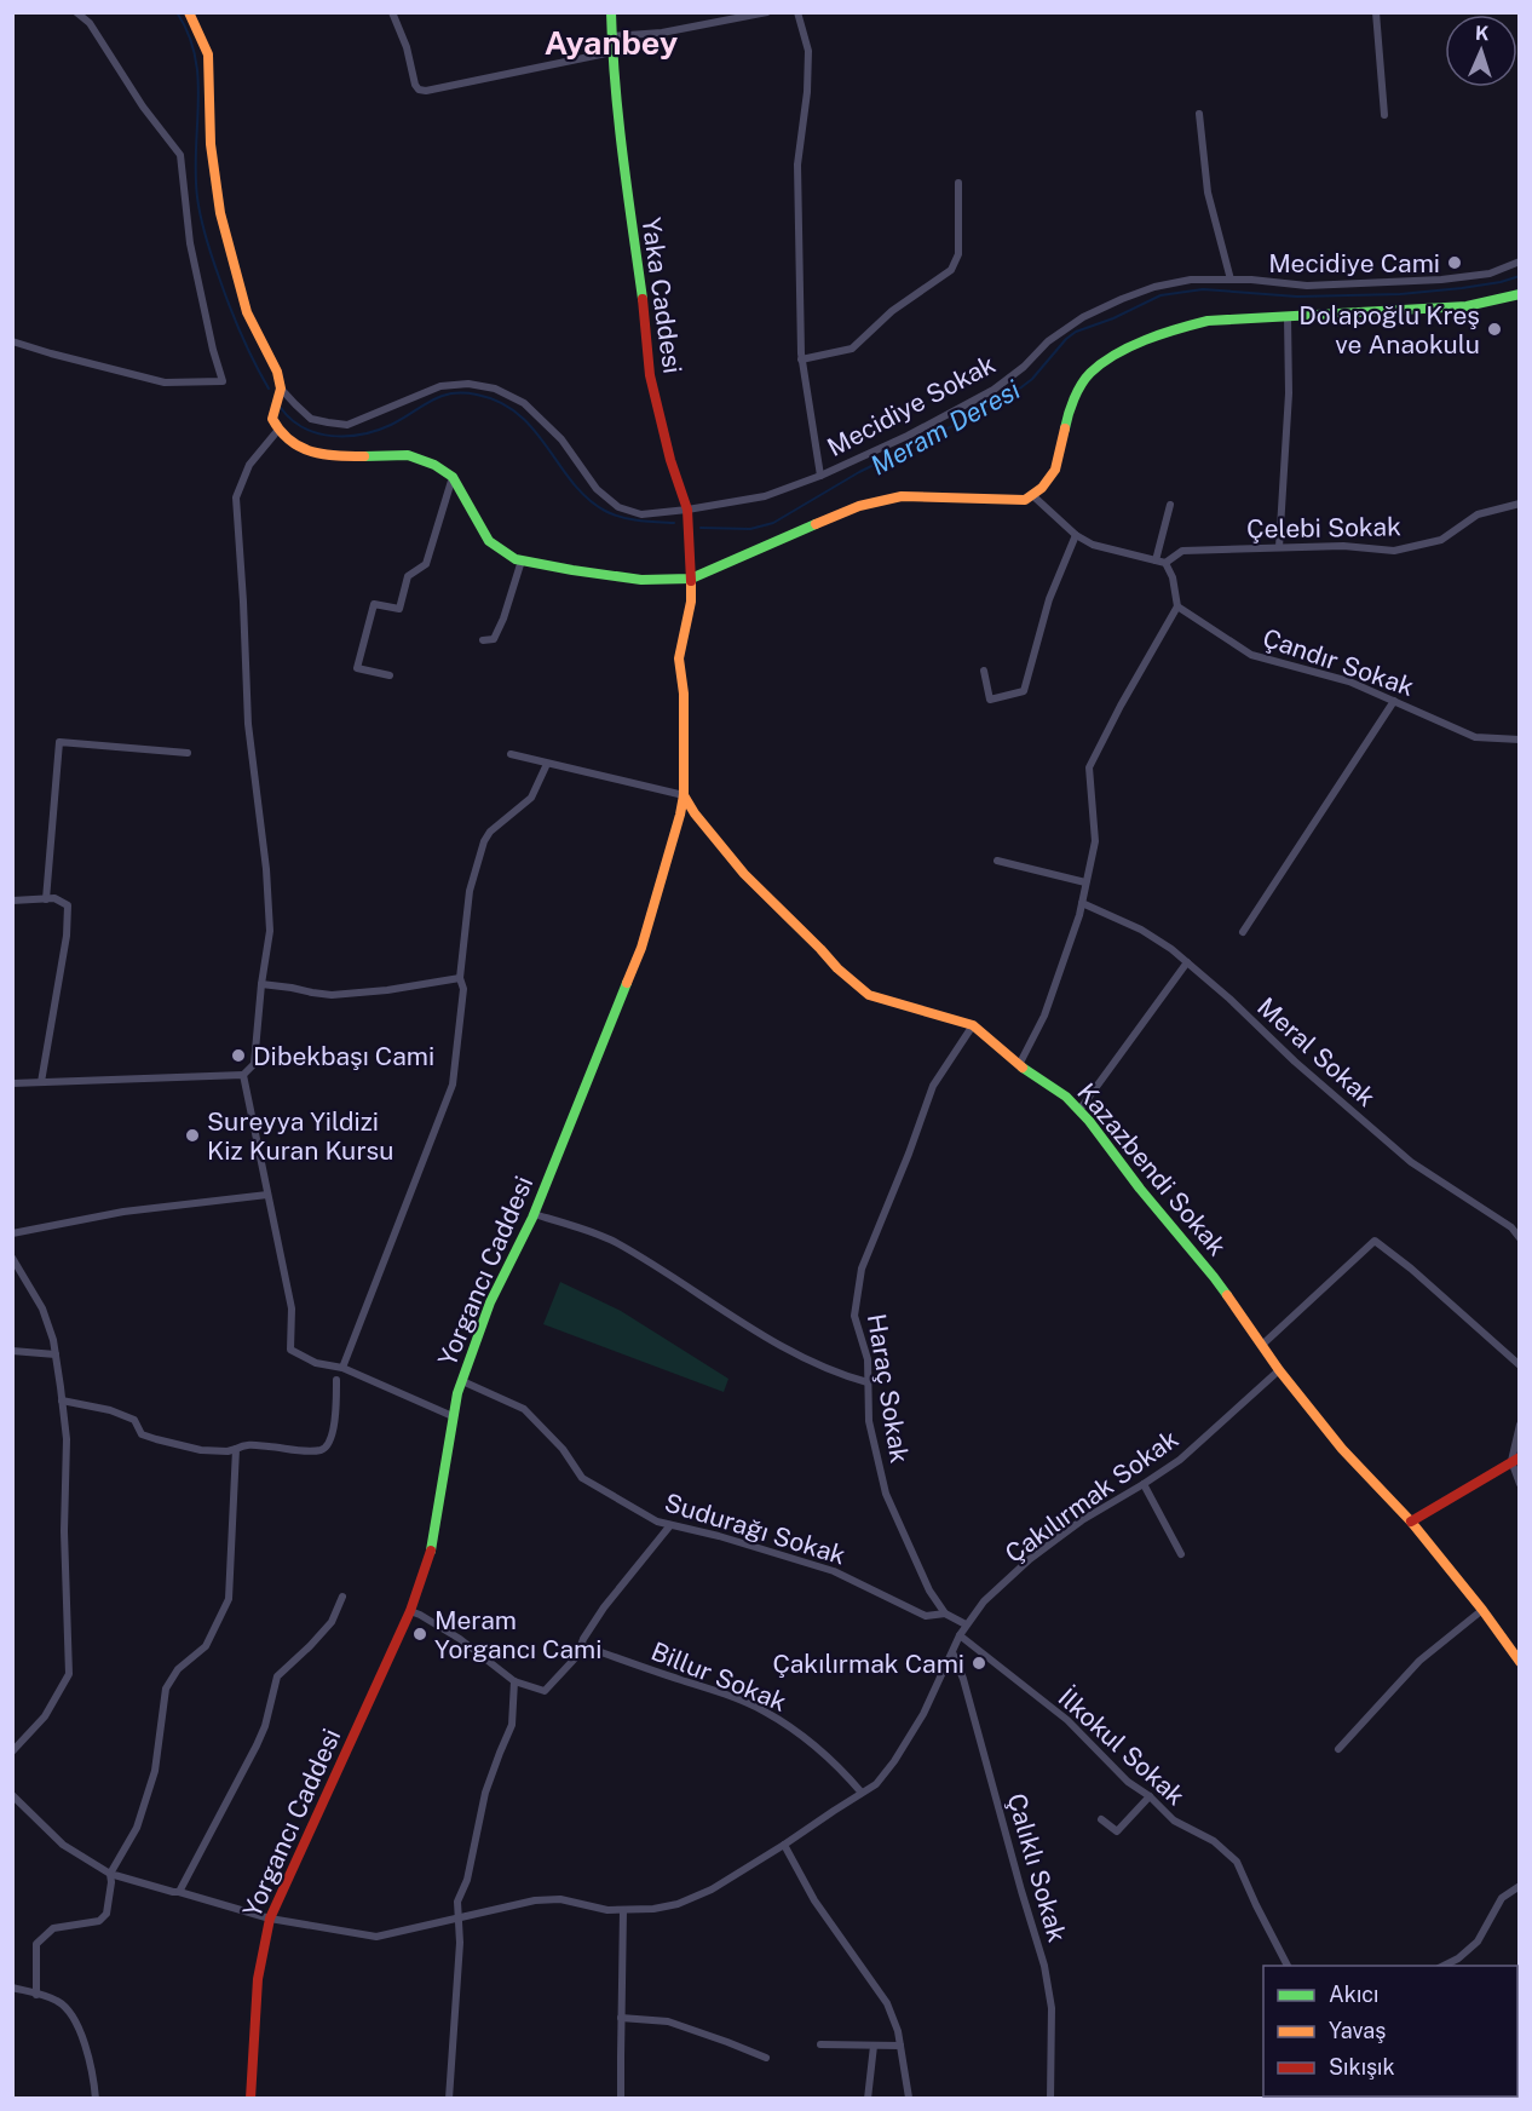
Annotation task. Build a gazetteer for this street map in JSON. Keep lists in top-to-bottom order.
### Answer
{
  "streets": {
    "street": [
      "Yaka Caddesi",
      "Mecidiye Sokak",
      "Çelebi Sokak",
      "Çandır Sokak",
      "Meral Sokak",
      "Kazazbendi Sokak",
      "Yorgancı Caddesi",
      "Haraç Sokak",
      "Çakılırmak Sokak",
      "Sudurağı Sokak",
      "Billur Sokak",
      "İlkokul Sokak",
      "Çalıklı Sokak"
    ]
  },
  "crossings": [
    ["Yaka Caddesi", "Mecidiye Sokak"],
    ["Yaka Caddesi", "Yorgancı Caddesi"],
    ["Kazazbendi Sokak", "Yorgancı Caddesi"],
    ["Kazazbendi Sokak", "Haraç Sokak"],
    ["Kazazbendi Sokak", "Çakılırmak Sokak"],
    ["Yorgancı Caddesi", "Çakılırmak Sokak"],
    ["Yorgancı Caddesi", "Sudurağı Sokak"],
    ["Haraç Sokak", "Sudurağı Sokak"],
    ["Çakılırmak Sokak", "Billur Sokak"],
    ["Çakılırmak Sokak", "İlkokul Sokak"],
    ["Çakılırmak Sokak", "Çalıklı Sokak"]
  ],
  "districts": ["Ayanbey"],
  "water": ["Meram Deresi"],
  "places": [
    "Mecidiye Cami",
    "Dolapoğlu Kreş ve Anaokulu",
    "Dibekbaşı Cami",
    "Sureyya Yildizi Kiz Kuran Kursu",
    "Meram Yorgancı Cami",
    "Çakılırmak Cami"
  ],
  "legend": ["Akıcı", "Yavaş", "Sıkışık"],
  "north": "top"
}
